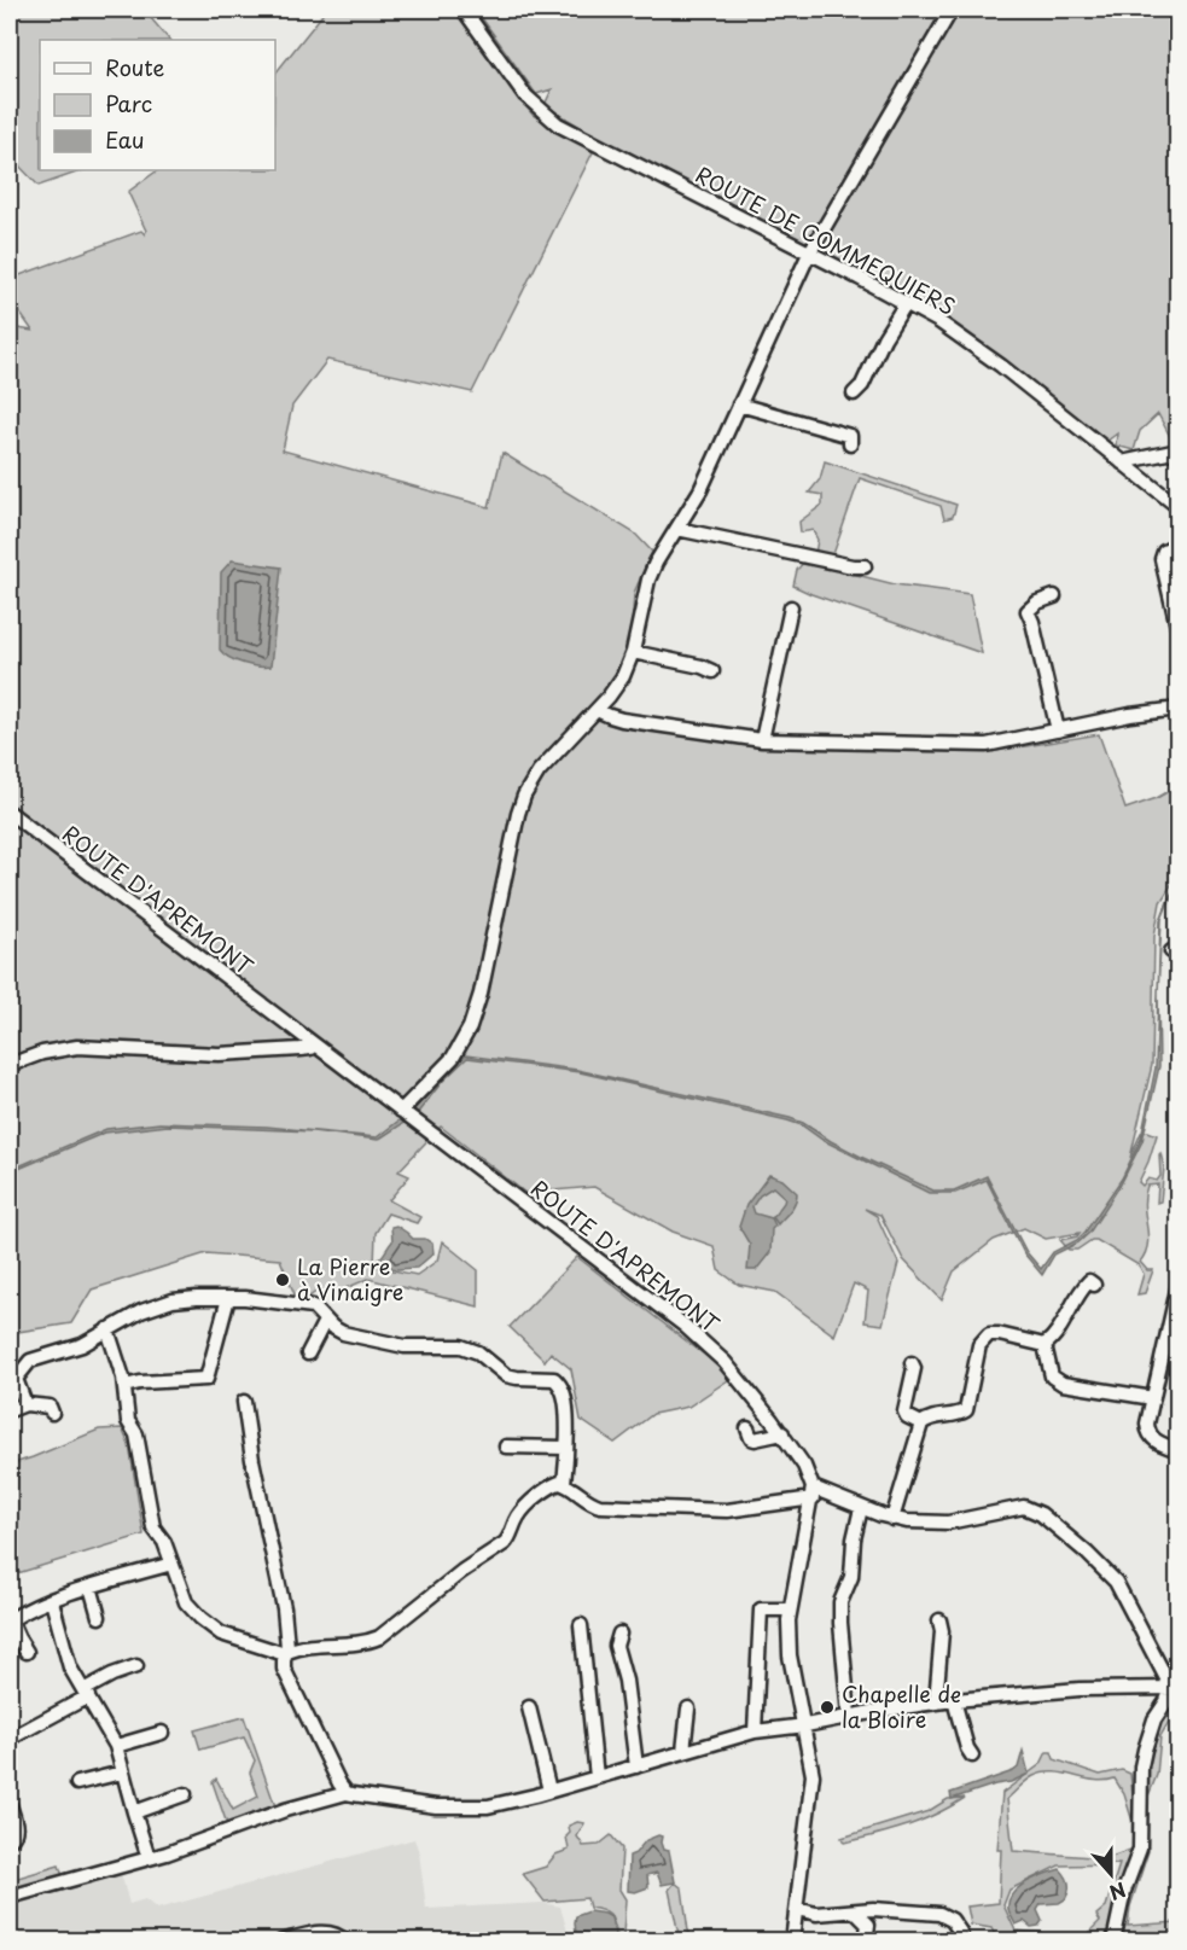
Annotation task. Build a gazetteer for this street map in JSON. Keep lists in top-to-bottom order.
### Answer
{
  "streets": {
    "street": ["ROUTE DE COMMEQUIERS", "ROUTE D'APREMONT"]
  },
  "places": ["La Pierre à Vinaigre", "Chapelle de la Bloire"],
  "legend": ["Route", "Parc", "Eau"],
  "north": "bottom"
}
